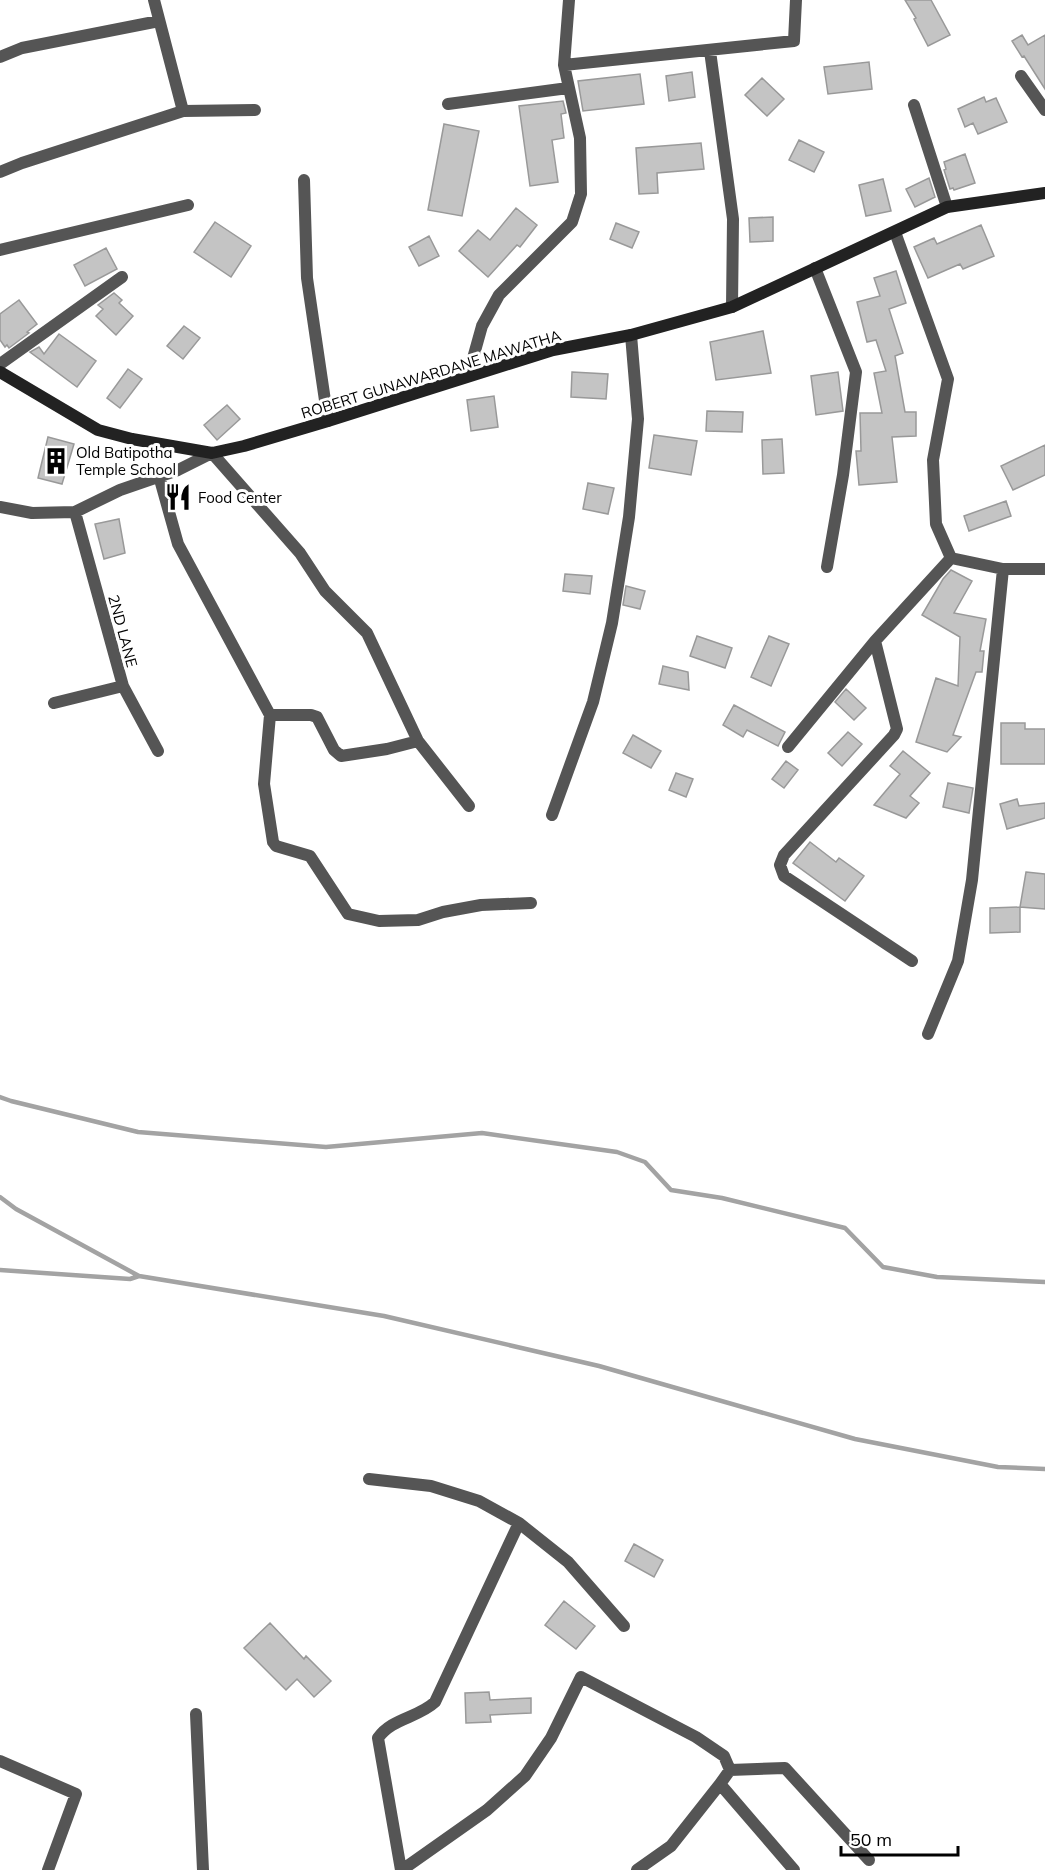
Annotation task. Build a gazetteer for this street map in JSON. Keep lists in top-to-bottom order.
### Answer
{
  "streets": {
    "street": ["ROBERT GUNAWARDANE MAWATHA", "2ND LANE"]
  },
  "places": {
    "building": ["Old Batipotha Temple School"],
    "restaurant": ["Food Center"]
  },
  "scale_bar": "50 m"
}
